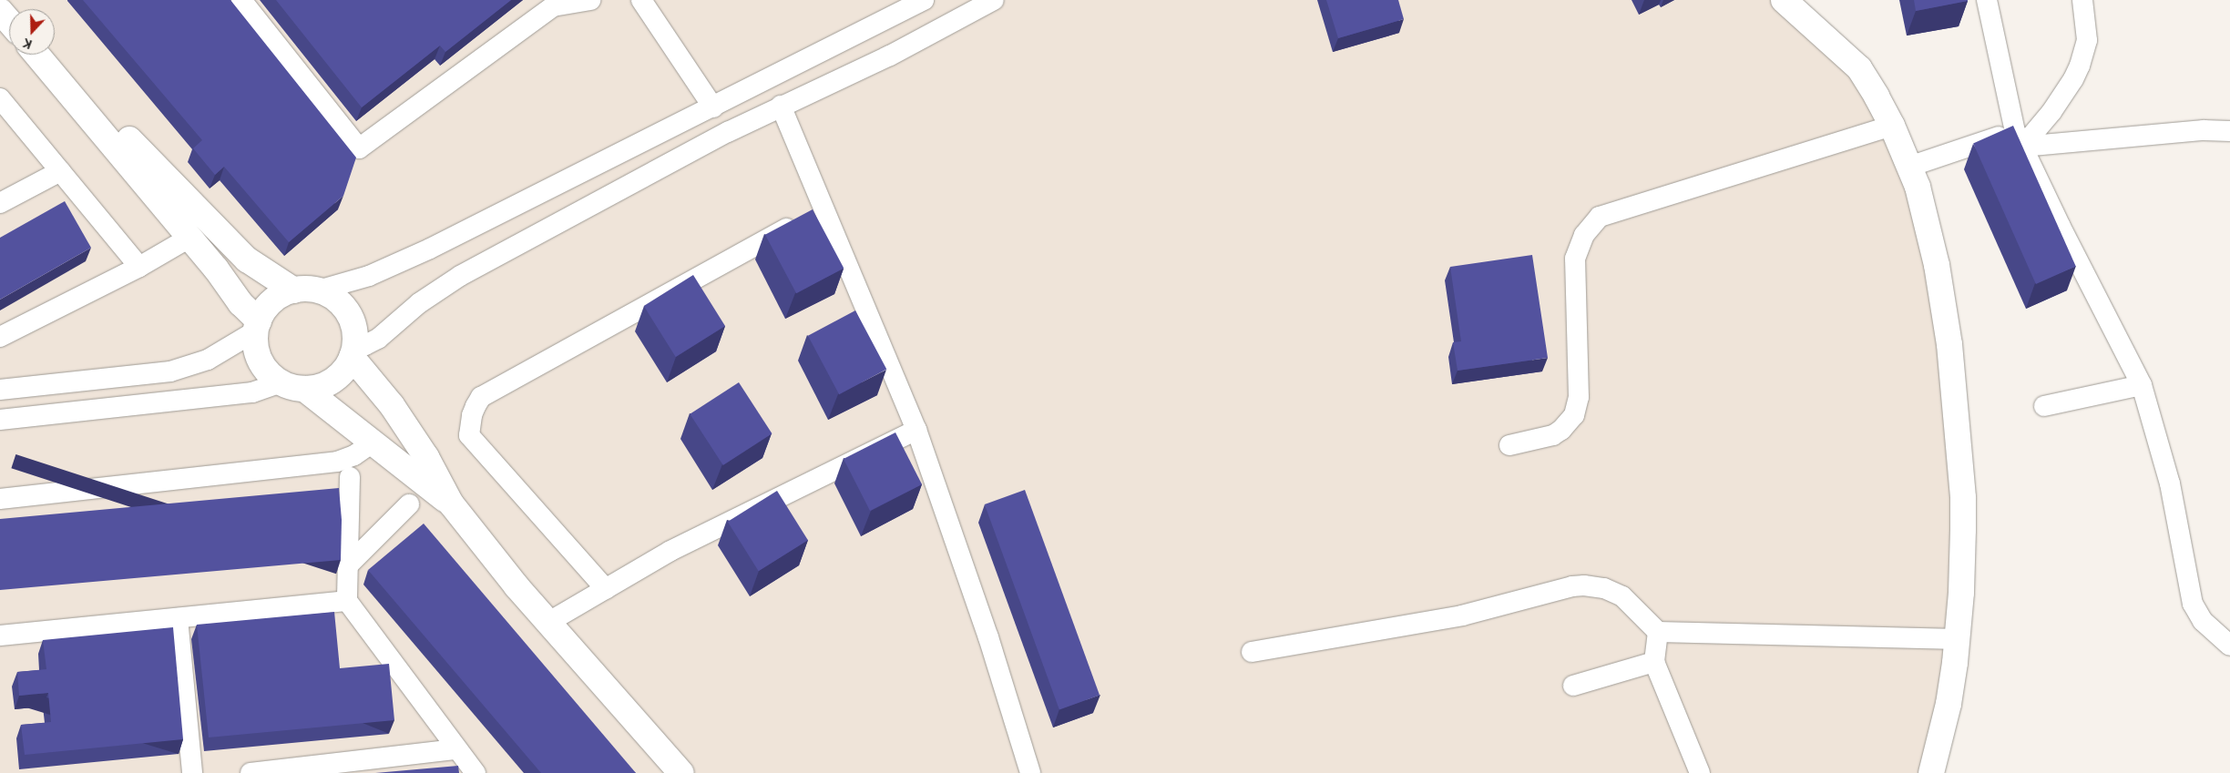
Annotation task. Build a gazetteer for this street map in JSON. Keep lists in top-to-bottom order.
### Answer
{
  "north": "bottom"
}
